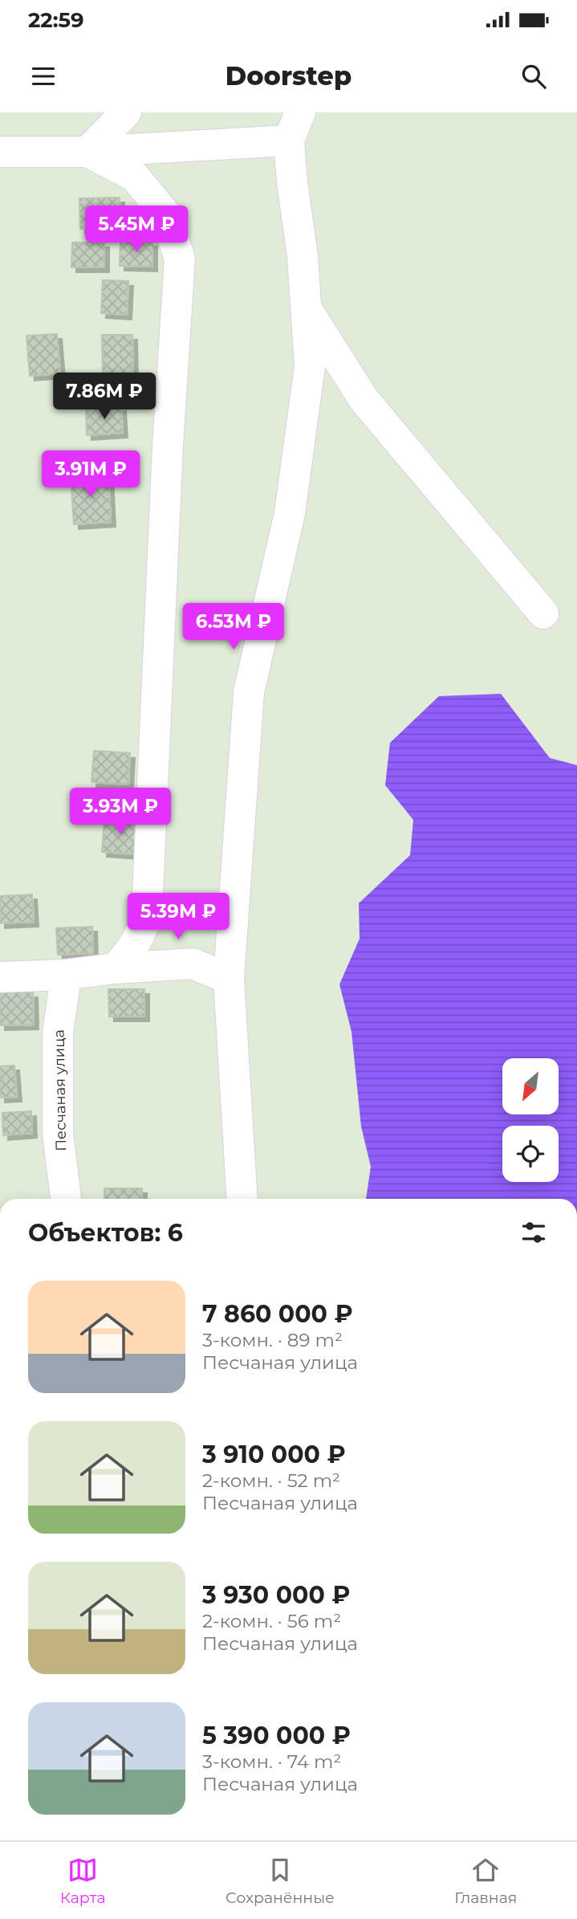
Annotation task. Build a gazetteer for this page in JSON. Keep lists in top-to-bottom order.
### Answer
{
  "streets": {
    "street": ["Песчаная улица"]
  },
  "north": "bottom left",
  "page": {
    "status": "22:59",
    "header": "Doorstep",
    "price": [
      "5.45M ₽",
      "7.86M ₽",
      "3.91M ₽",
      "6.53M ₽",
      "3.93M ₽",
      "5.39M ₽"
    ],
    "heading": "Объектов: 6",
    "list": [
      {
        "name": "7 860 000 ₽",
        "note": "3-комн. · 89 m² · Песчаная улица"
      },
      {
        "name": "3 910 000 ₽",
        "note": "2-комн. · 52 m² · Песчаная улица"
      },
      {
        "name": "3 930 000 ₽",
        "note": "2-комн. · 56 m² · Песчаная улица"
      },
      {
        "name": "5 390 000 ₽",
        "note": "3-комн. · 74 m² · Песчаная улица"
      }
    ],
    "tabs": ["Карта", "Сохранённые", "Главная"]
  }
}
